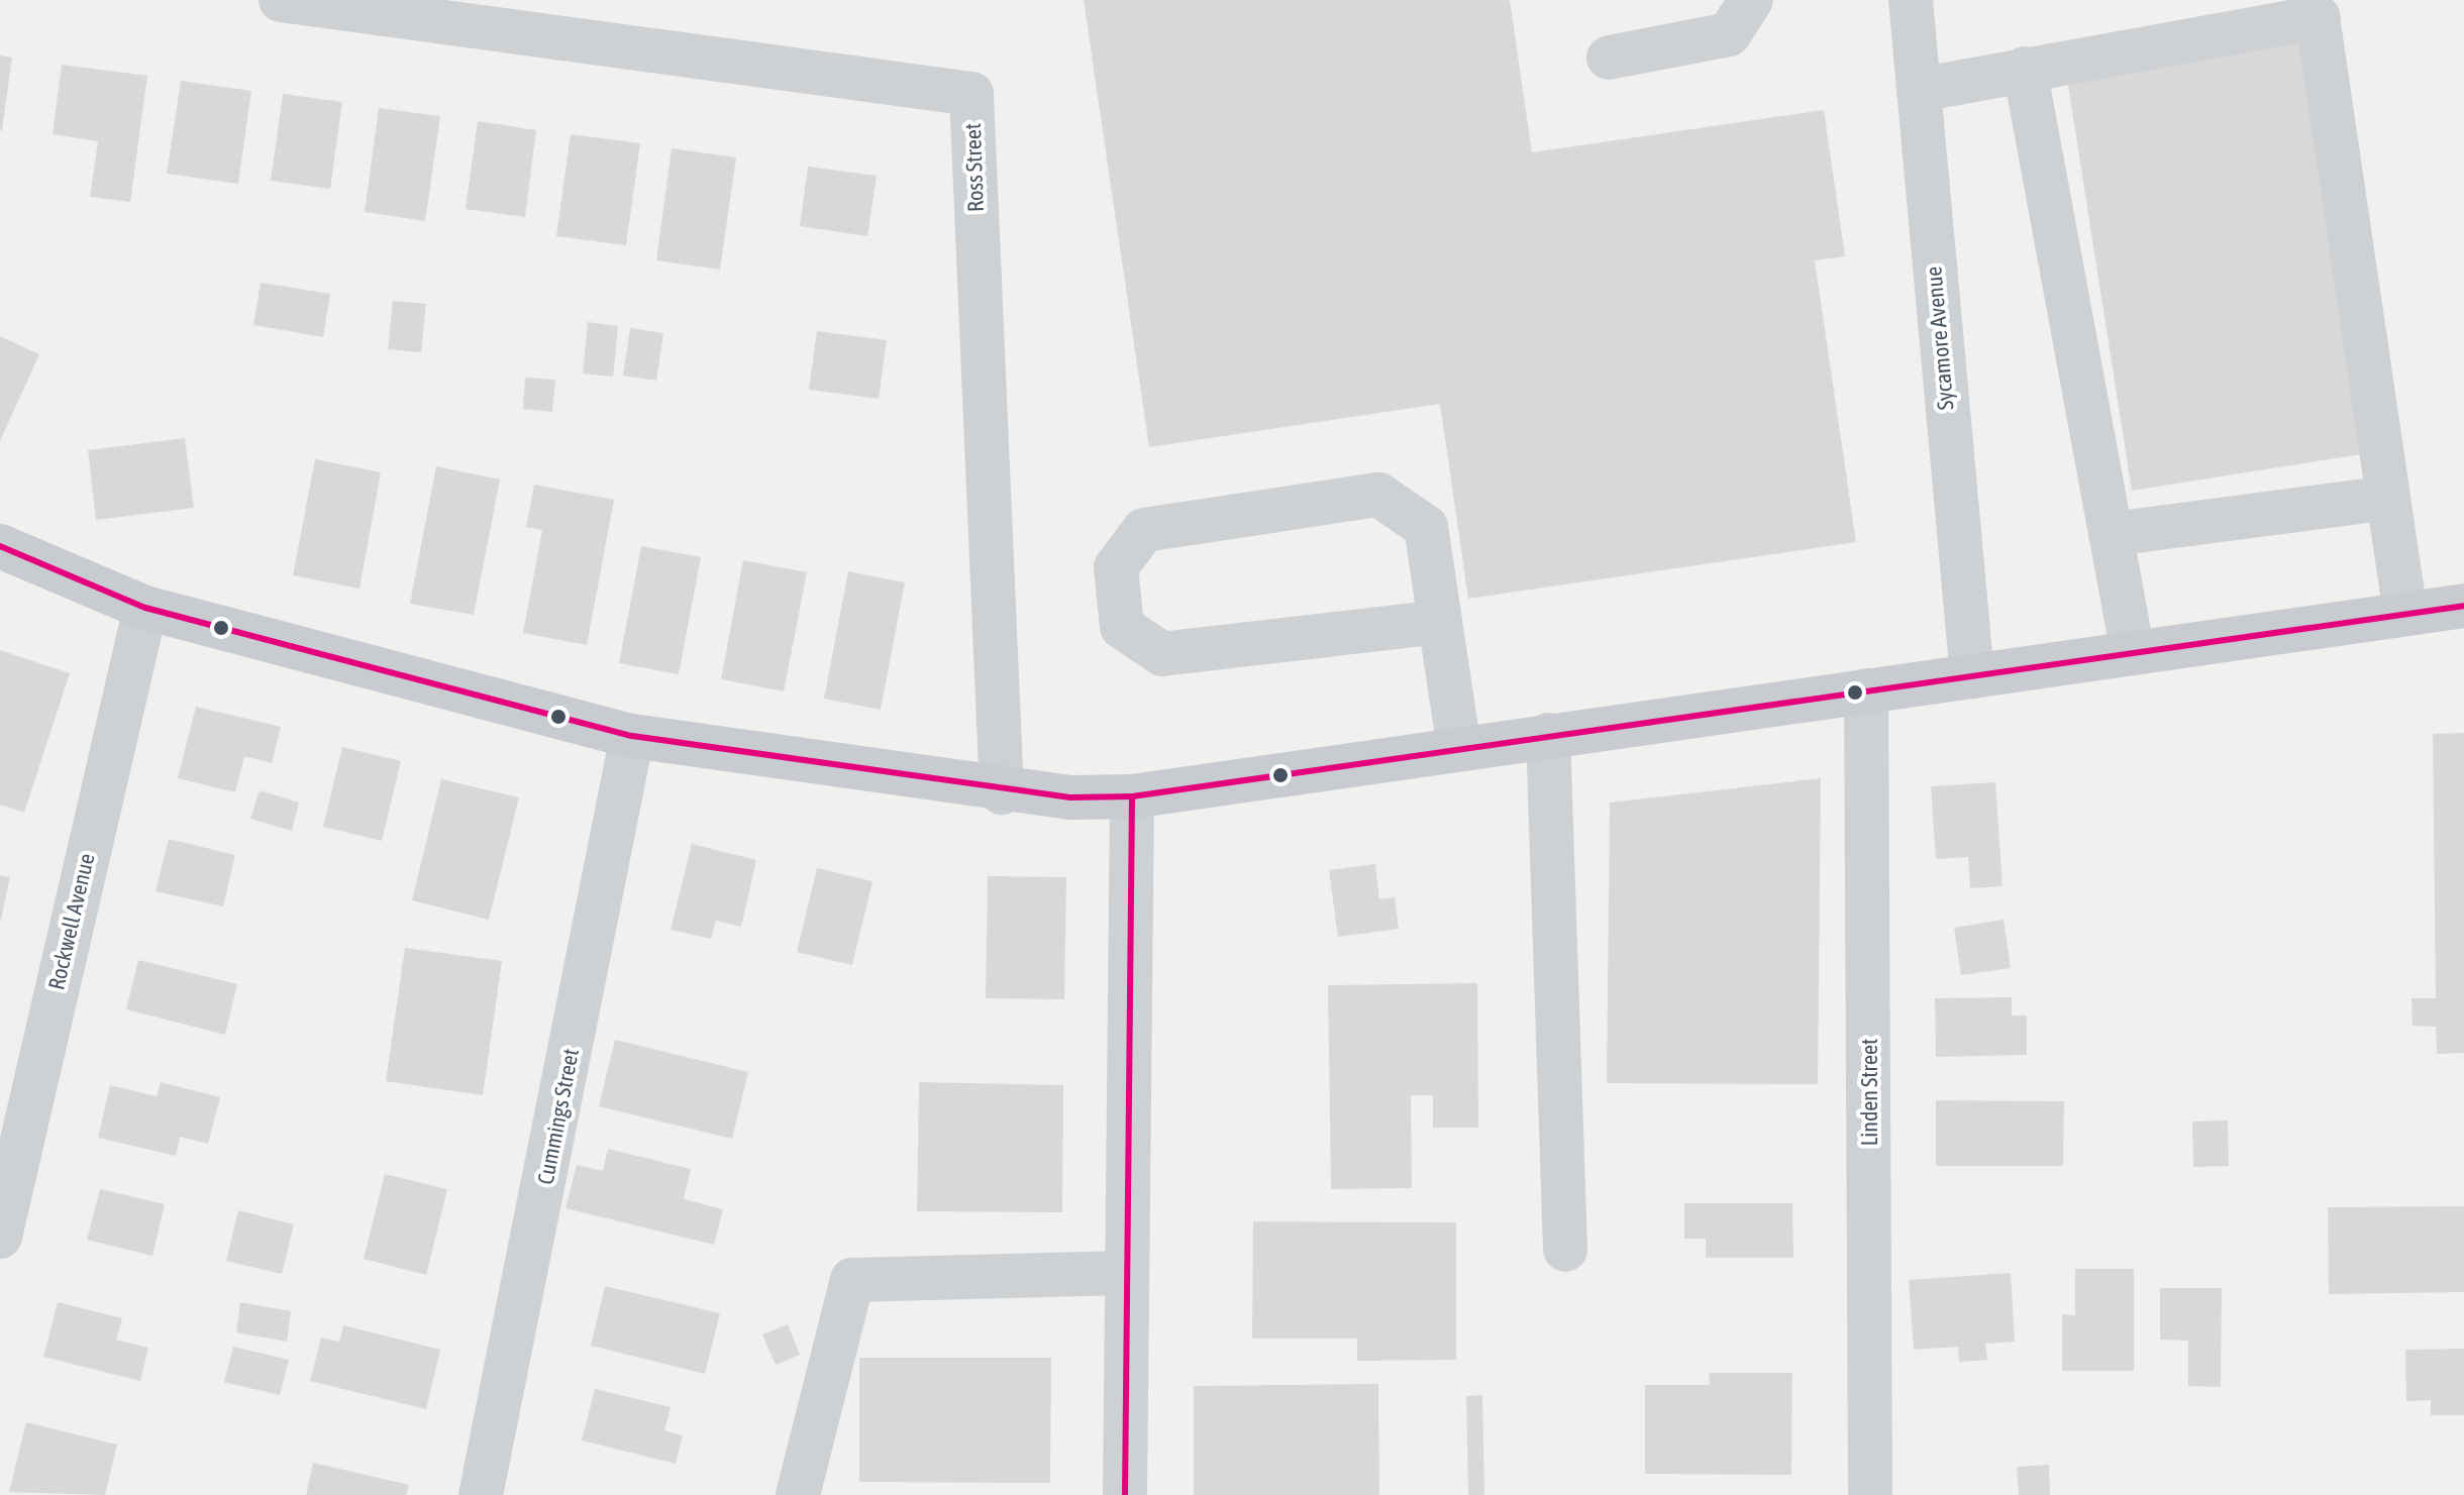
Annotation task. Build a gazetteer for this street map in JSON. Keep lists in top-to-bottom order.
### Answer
{
  "streets": {
    "street": [
      "Ross Street",
      "Sycamore Avenue",
      "Rockwell Avenue",
      "Linden Street",
      "Cummings Street"
    ]
  }
}
